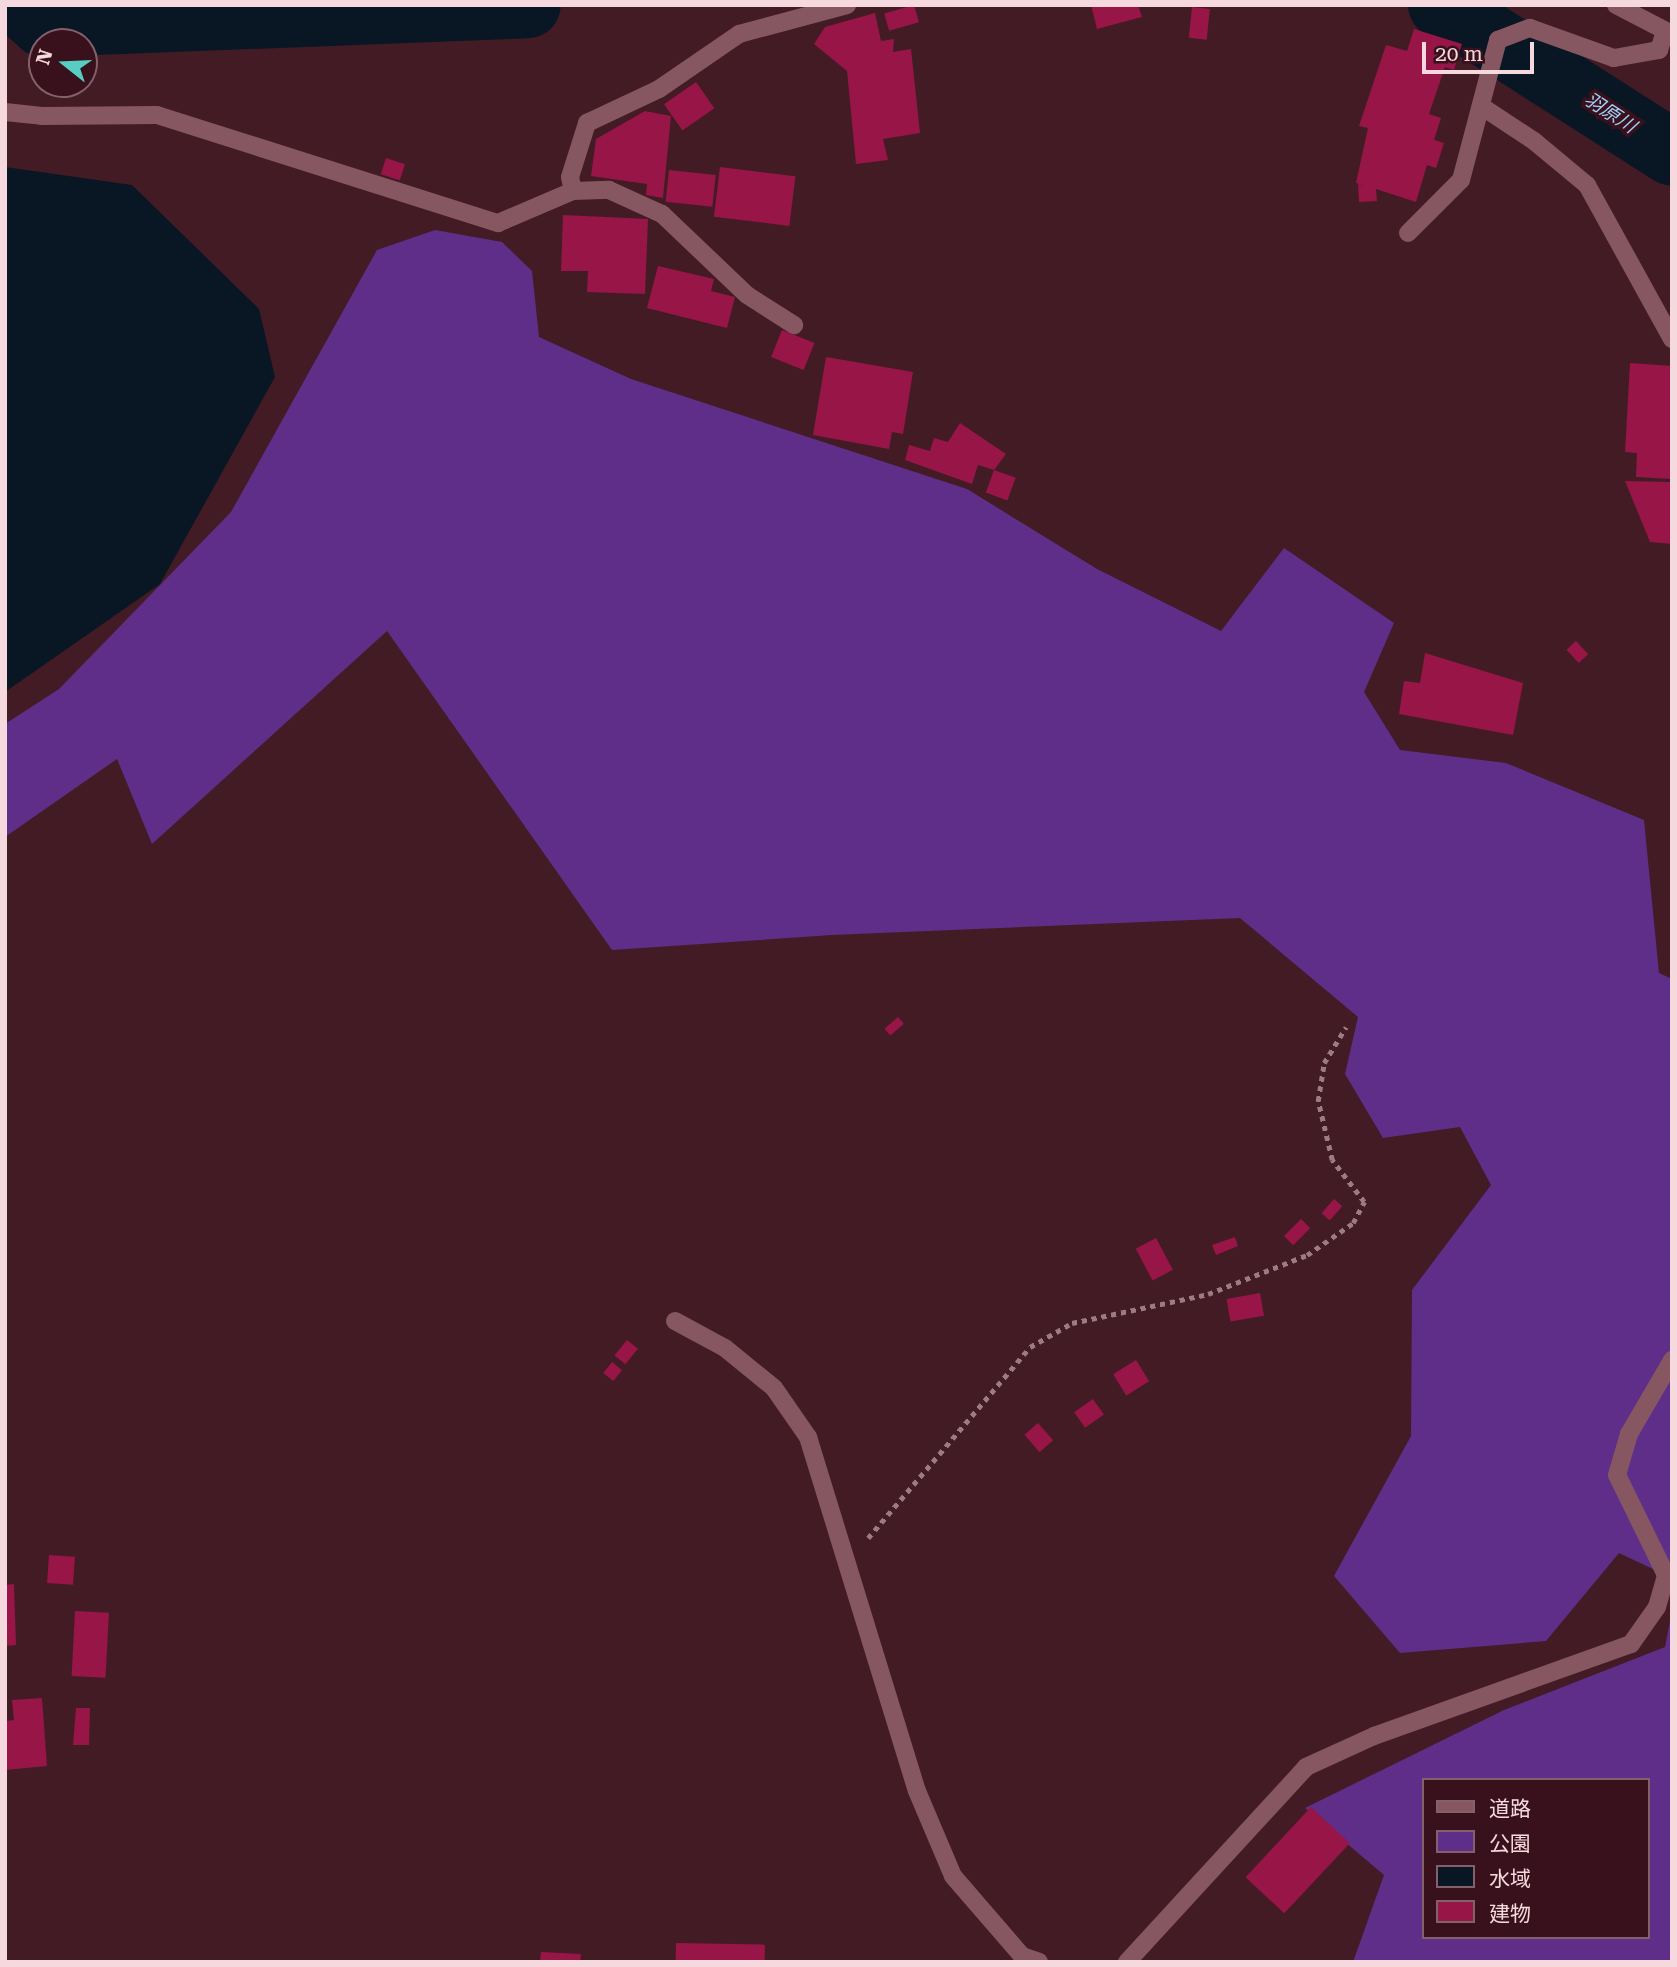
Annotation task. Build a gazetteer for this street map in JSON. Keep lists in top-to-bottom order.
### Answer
{
  "water": ["羽原川"],
  "legend": [
    "道路",
    "公園",
    "水域",
    "建物"
  ],
  "scale_bar": "20 m",
  "north": "left"
}
